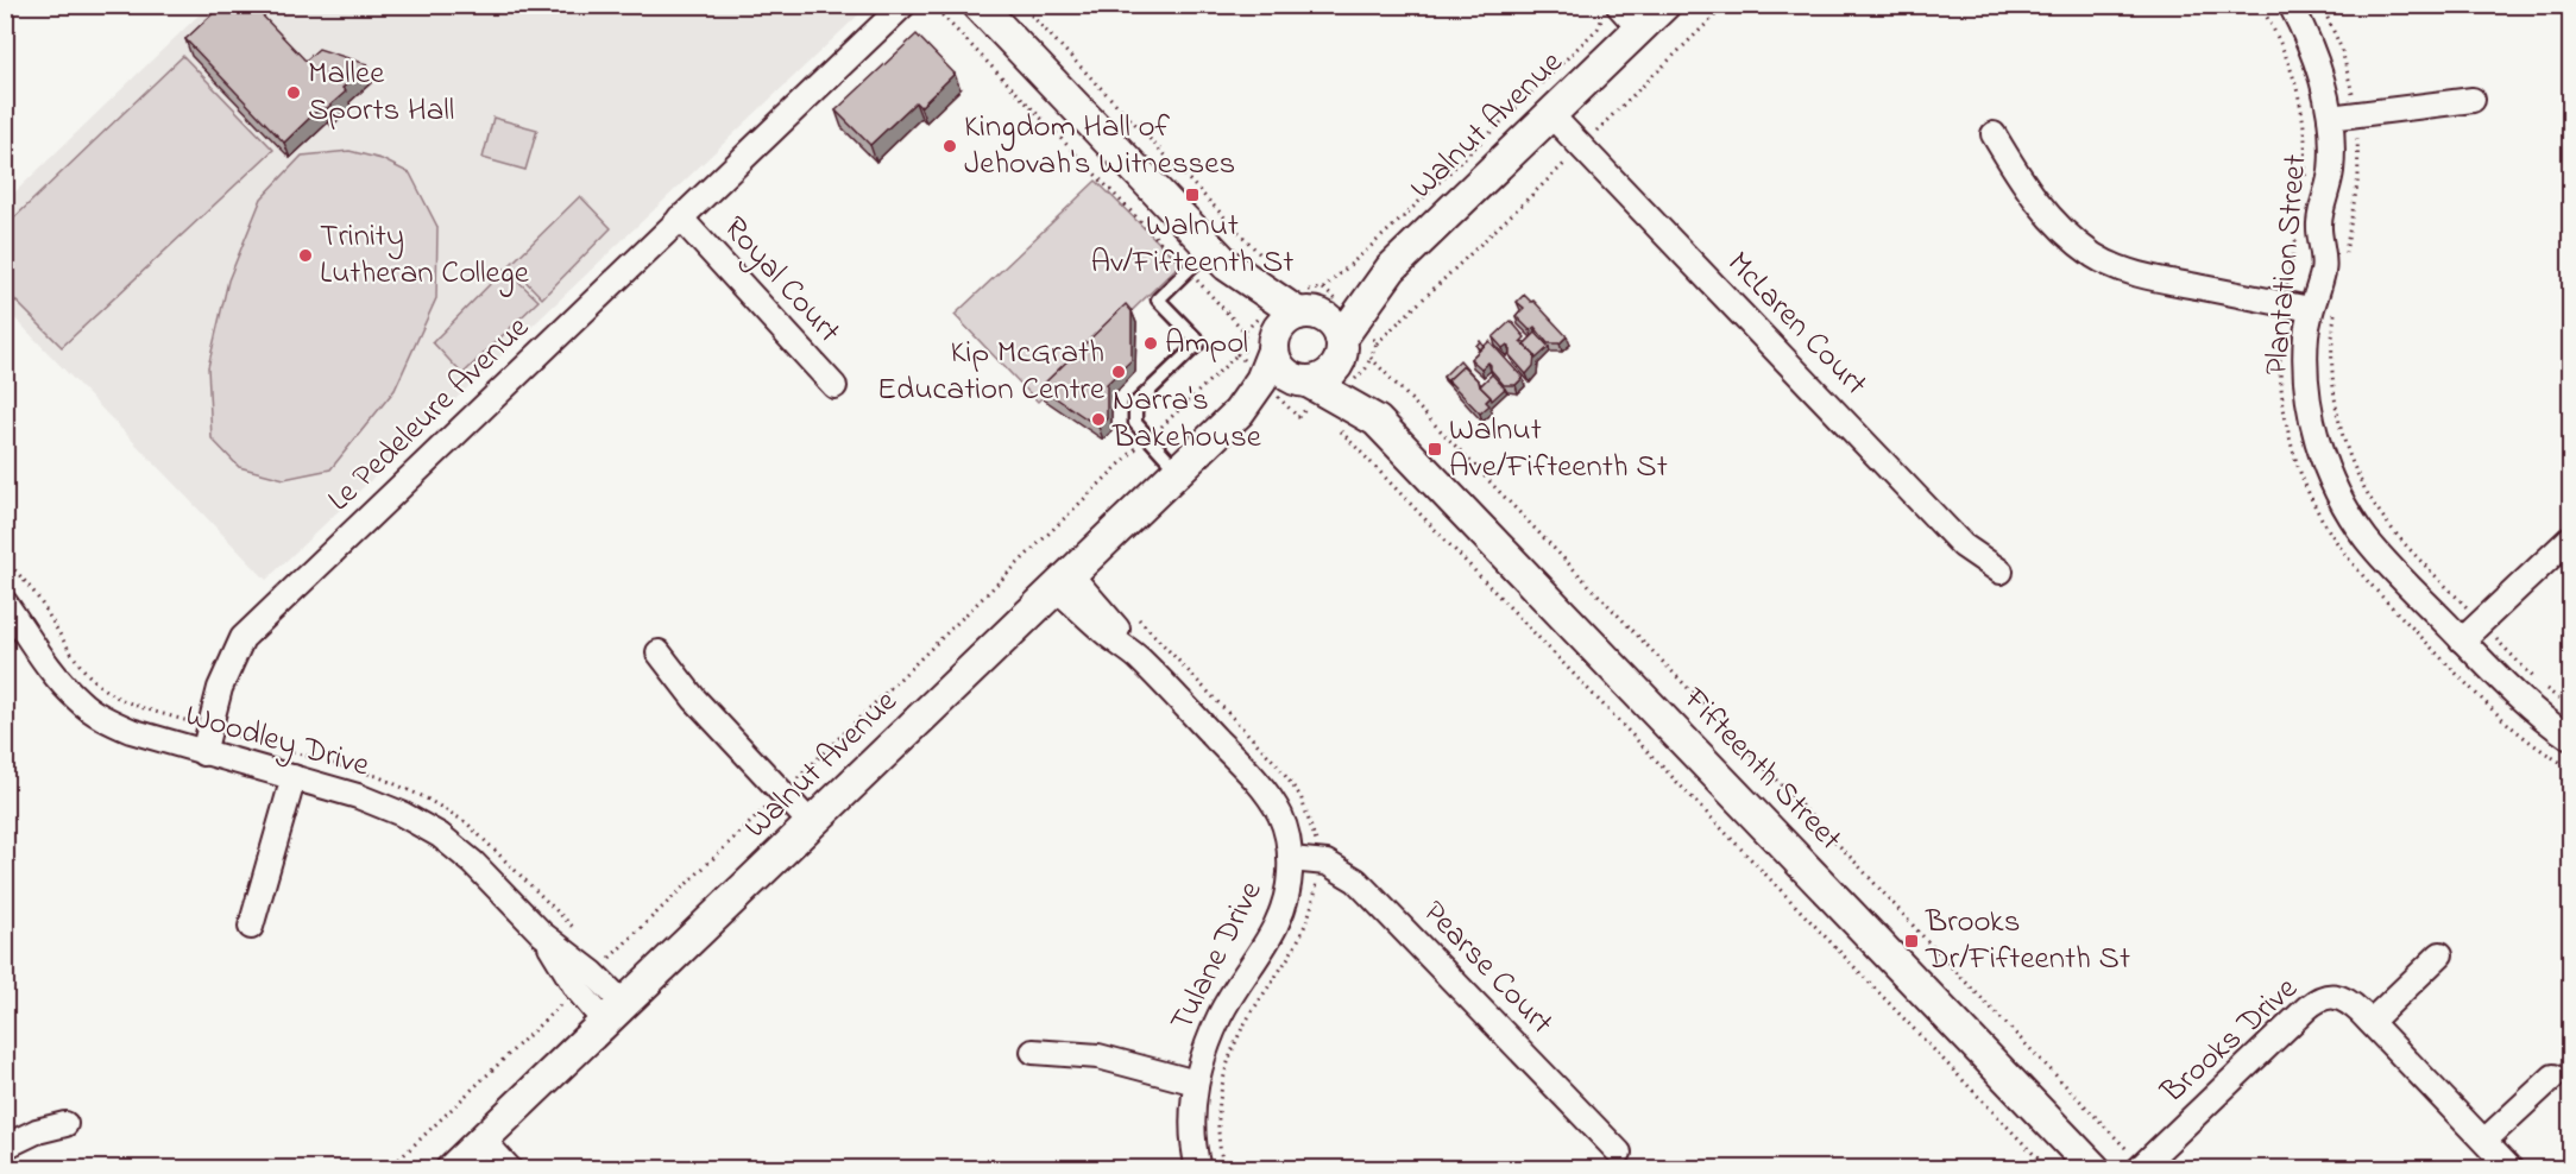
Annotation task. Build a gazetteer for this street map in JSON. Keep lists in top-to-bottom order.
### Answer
{
  "streets": {
    "street": [
      "Walnut Avenue",
      "Plantation Street",
      "Royal Court",
      "McLaren Court",
      "Le Pedeleure Avenue",
      "Woodley Drive",
      "Fifteenth Street",
      "Tulane Drive",
      "Pearse Court",
      "Brooks Drive"
    ]
  },
  "crossings": [
    ["Walnut Avenue", "McLaren Court"],
    ["Walnut Avenue", "Woodley Drive"],
    ["Walnut Avenue", "Fifteenth Street"],
    ["Walnut Avenue", "Tulane Drive"],
    ["Royal Court", "Le Pedeleure Avenue"],
    ["Le Pedeleure Avenue", "Woodley Drive"],
    ["Tulane Drive", "Pearse Court"]
  ],
  "places": {
    "other": [
      "Mallee Sports Hall",
      "Kingdom Hall of Jehovah's Witnesses",
      "Trinity Lutheran College",
      "Ampol",
      "Kip McGrath Education Centre",
      "Narra's Bakehouse"
    ],
    "transit": ["Walnut Av/Fifteenth St", "Walnut Ave/Fifteenth St", "Brooks Dr/Fifteenth St"]
  }
}
